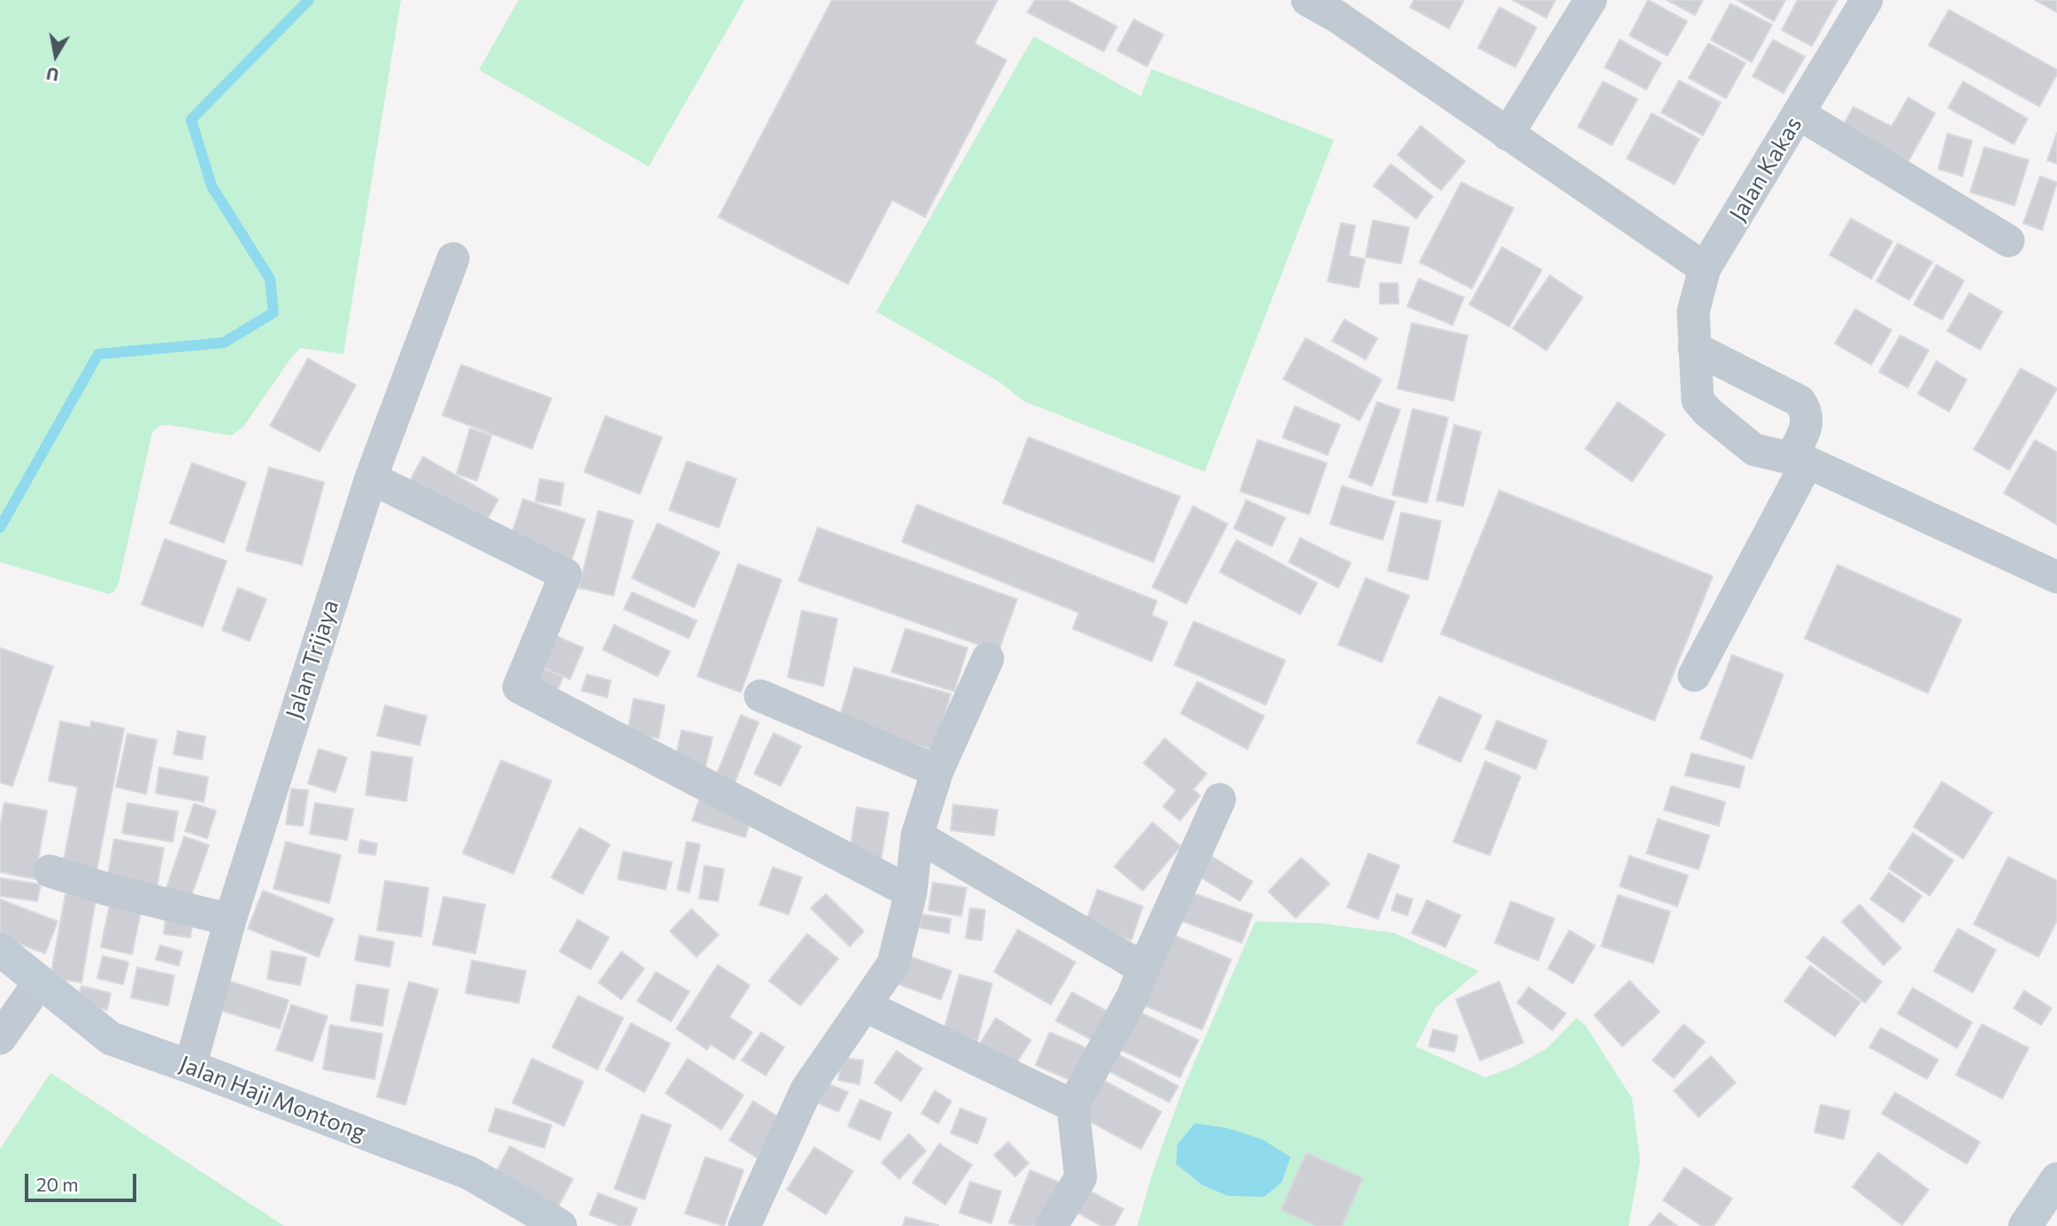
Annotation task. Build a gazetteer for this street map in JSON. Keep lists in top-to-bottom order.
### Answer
{
  "streets": {
    "street": ["Jalan Kakas", "Jalan Trijaya", "Jalan Haji Montong"]
  },
  "crossings": [
    ["Jalan Trijaya", "Jalan Haji Montong"]
  ],
  "scale_bar": "20 m",
  "north": "bottom"
}
